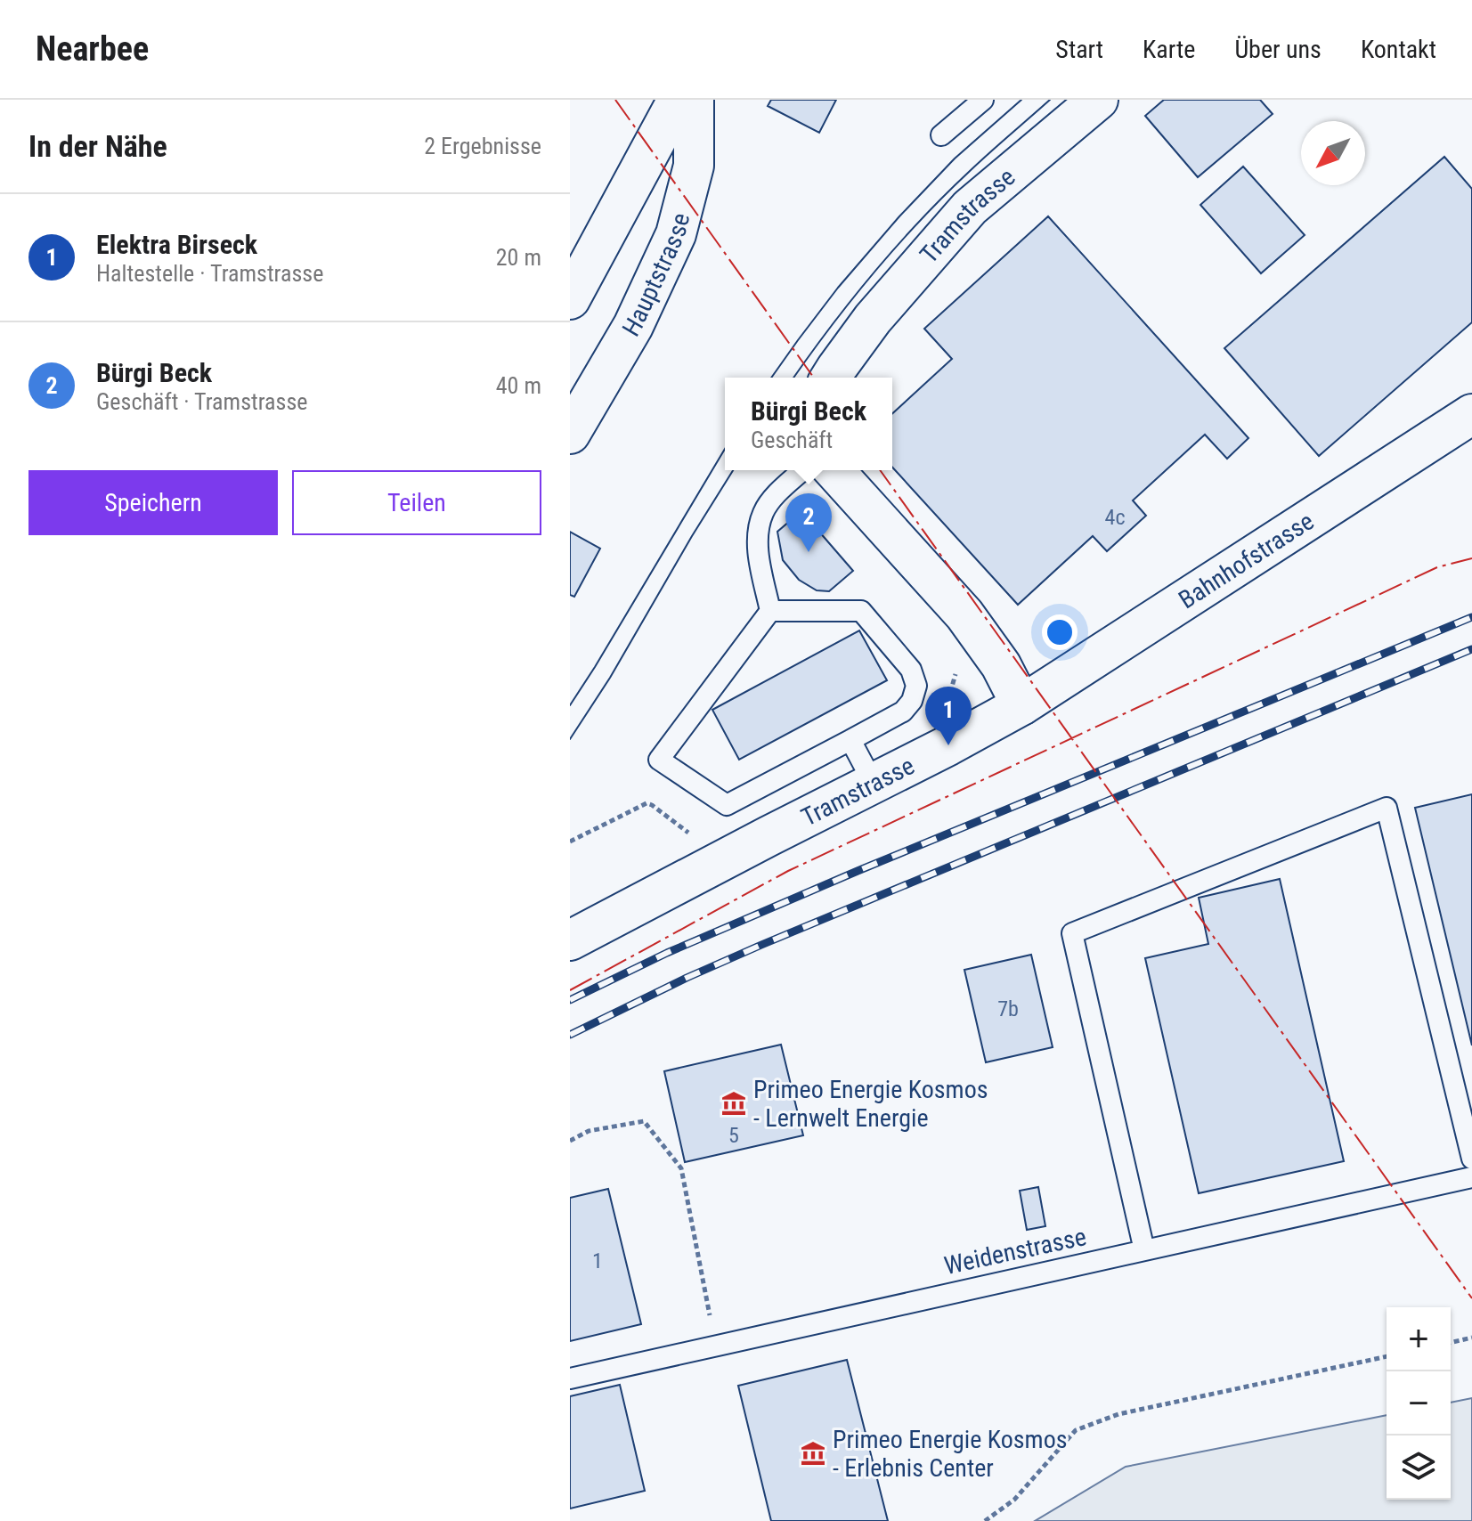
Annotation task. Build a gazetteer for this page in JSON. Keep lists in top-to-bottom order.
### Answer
{
  "streets": {
    "street": ["Tramstrasse", "Hauptstrasse", "Bahnhofstrasse"],
    "lane": ["Weidenstrasse"]
  },
  "crossings": [
    ["Tramstrasse", "Bahnhofstrasse"]
  ],
  "places": {
    "museum": ["Primeo Energie Kosmos - Lernwelt Energie", "Primeo Energie Kosmos - Erlebnis Center"]
  },
  "house_numbers": [
    "4c",
    "7b",
    "5",
    "1"
  ],
  "north": "bottom left",
  "page": {
    "header": "Nearbee",
    "nav": [
      "Start",
      "Karte",
      "Über uns",
      "Kontakt"
    ],
    "heading": ["In der Nähe", "2 Ergebnisse"],
    "list": [
      {
        "mark": "1",
        "name": "Elektra Birseck",
        "note": "Haltestelle · Tramstrasse",
        "value": "20 m"
      },
      {
        "mark": "2",
        "name": "Bürgi Beck",
        "note": "Geschäft · Tramstrasse",
        "value": "40 m"
      }
    ],
    "popup": ["Bürgi Beck", "Geschäft"],
    "buttons": ["Speichern", "Teilen"],
    "pins": ["2", "1"],
    "map_buttons": ["+", "−"]
  }
}
